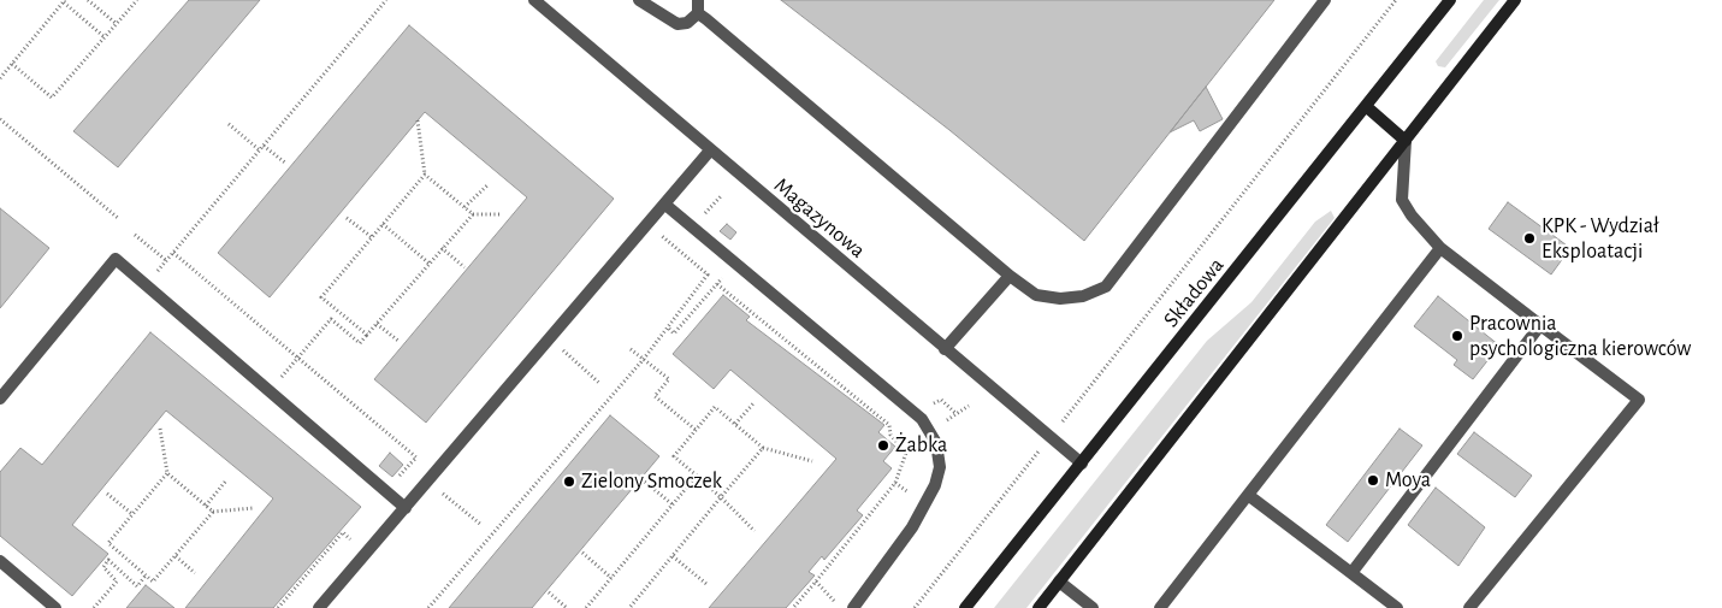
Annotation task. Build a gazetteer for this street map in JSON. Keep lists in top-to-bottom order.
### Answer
{
  "streets": {
    "main road": ["Składowa"],
    "street": ["Magazynowa"]
  },
  "crossings": [
    ["Magazynowa", "Składowa"]
  ],
  "places": [
    "KPK - Wydział Eksploatacji",
    "Pracownia psychologiczna kierowców",
    "Żabka",
    "Moya",
    "Zielony Smoczek"
  ]
}
